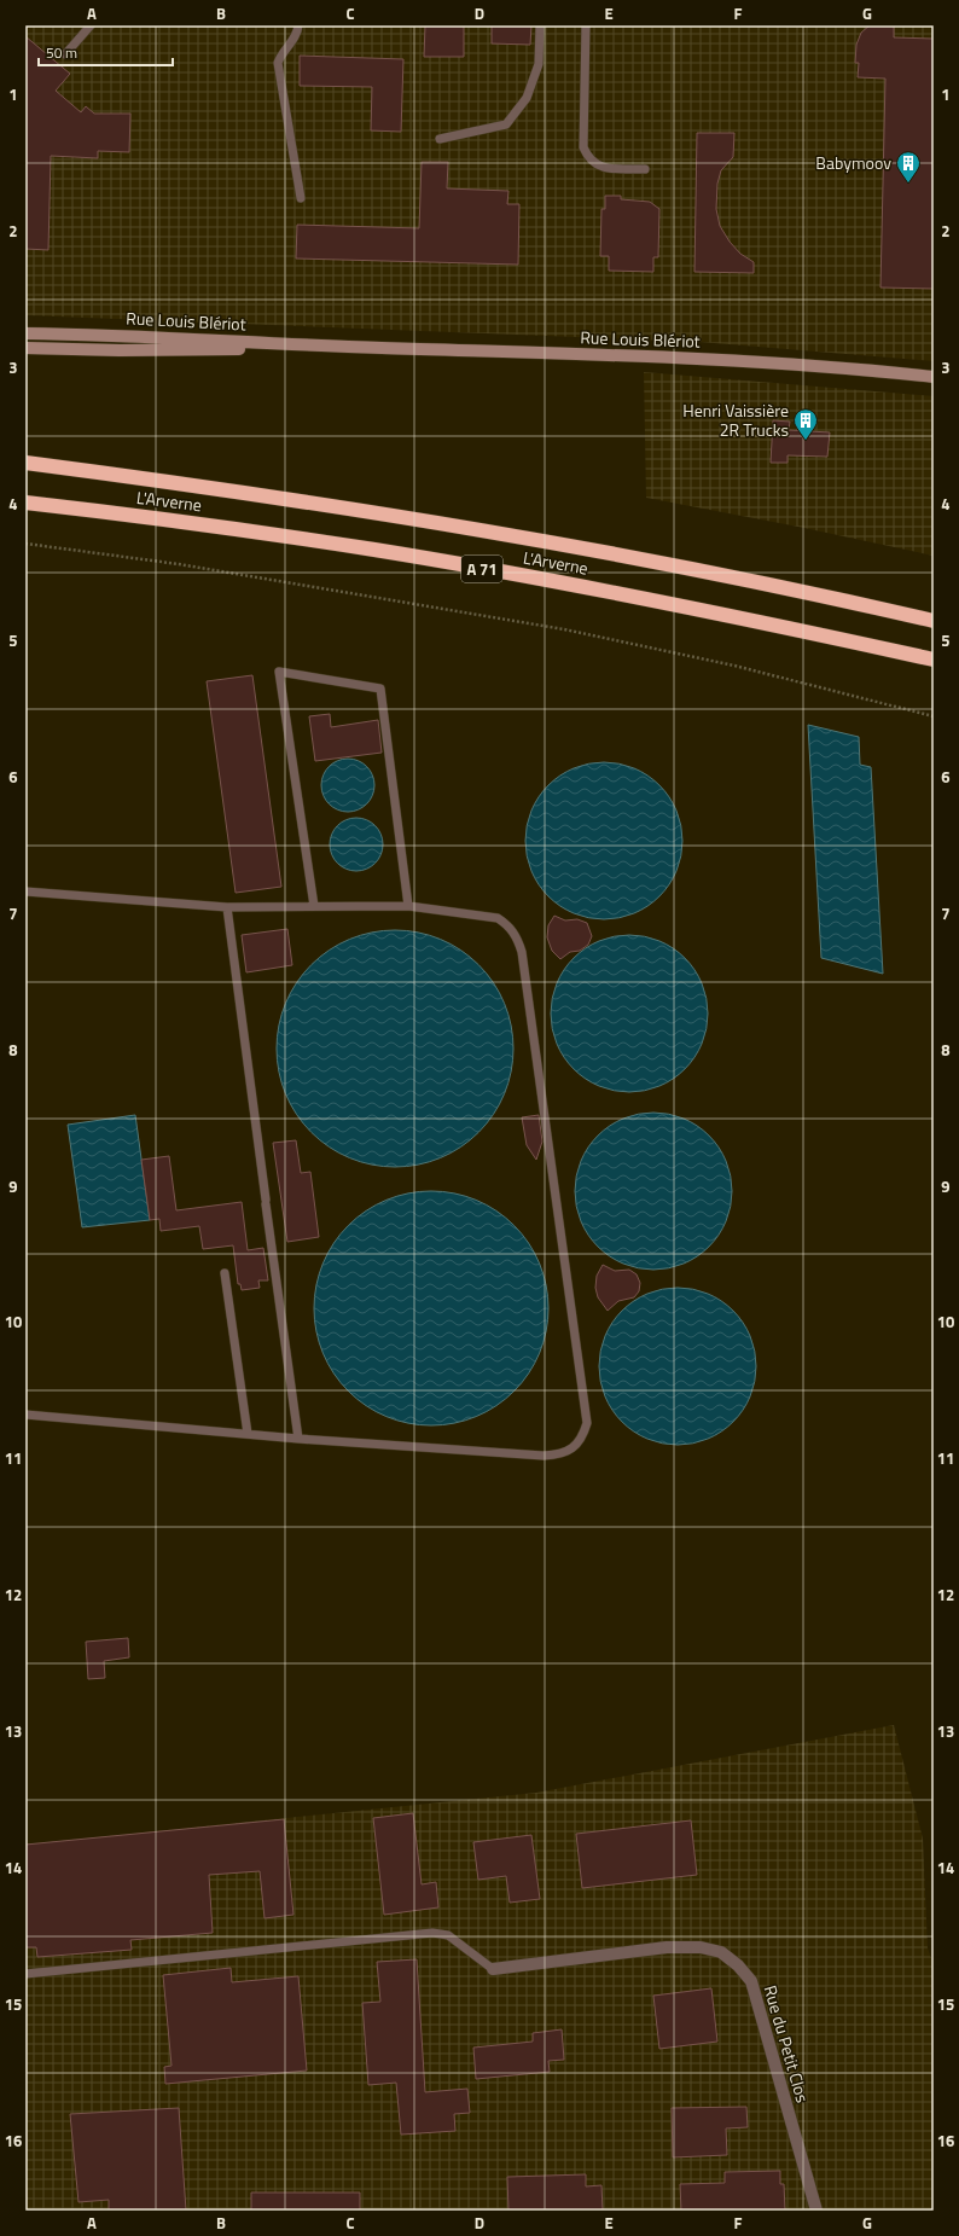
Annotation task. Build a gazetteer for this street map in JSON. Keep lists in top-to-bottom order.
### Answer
{
  "streets": {
    "highway": ["L'Arverne", "A 71"],
    "main road": ["Rue Louis Blériot"],
    "street": ["Rue du Petit Clos"]
  },
  "places": {
    "building": ["Babymoov", "Henri Vaissière 2R Trucks"]
  },
  "scale_bar": "50 m",
  "grid": {
    "columns": [
      "A",
      "B",
      "C",
      "D",
      "E",
      "F",
      "G"
    ],
    "rows": [
      "1",
      "2",
      "3",
      "4",
      "5",
      "6",
      "7",
      "8",
      "9",
      "10",
      "11",
      "12",
      "13",
      "14",
      "15",
      "16"
    ]
  }
}
